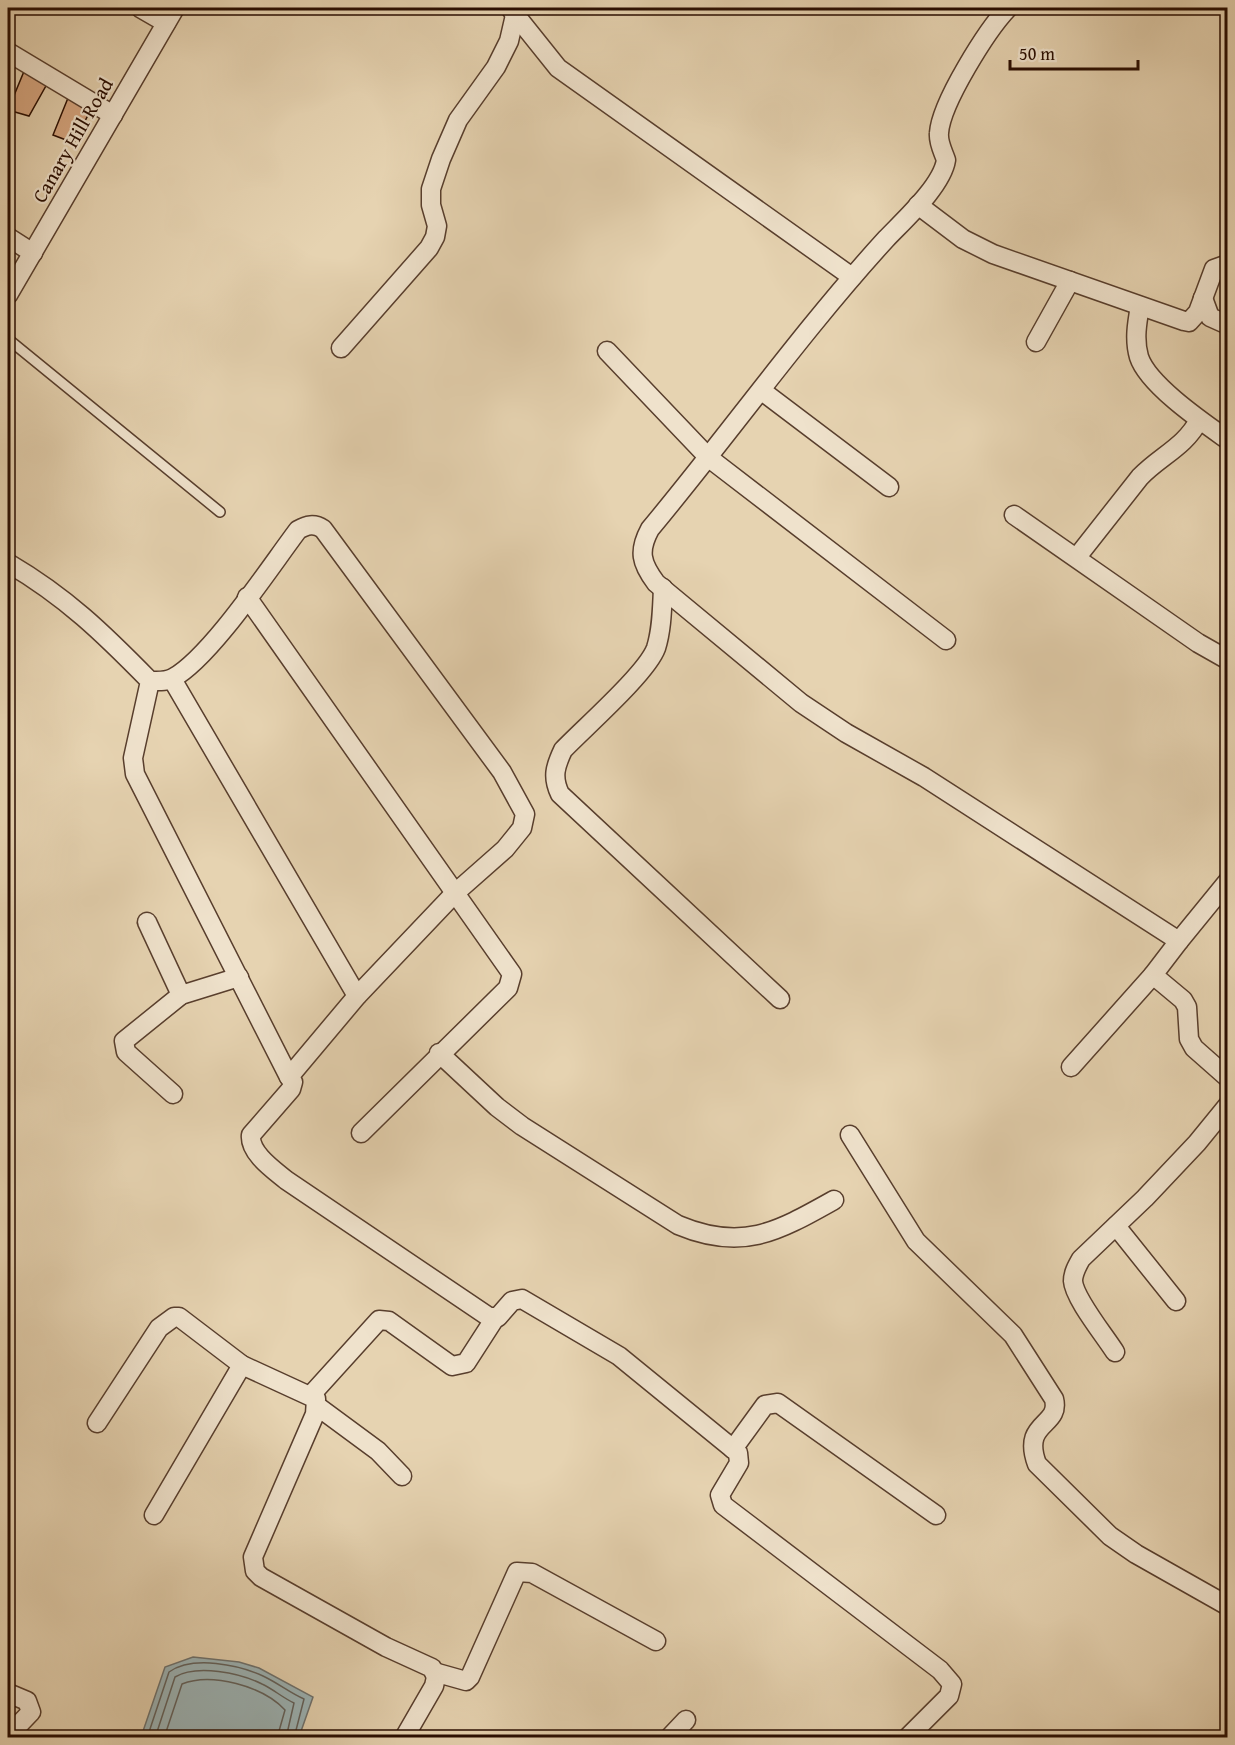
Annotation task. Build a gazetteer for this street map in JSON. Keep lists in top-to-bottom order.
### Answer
{
  "streets": {
    "street": ["Canary Hill Road"]
  },
  "scale_bar": "50 m"
}
